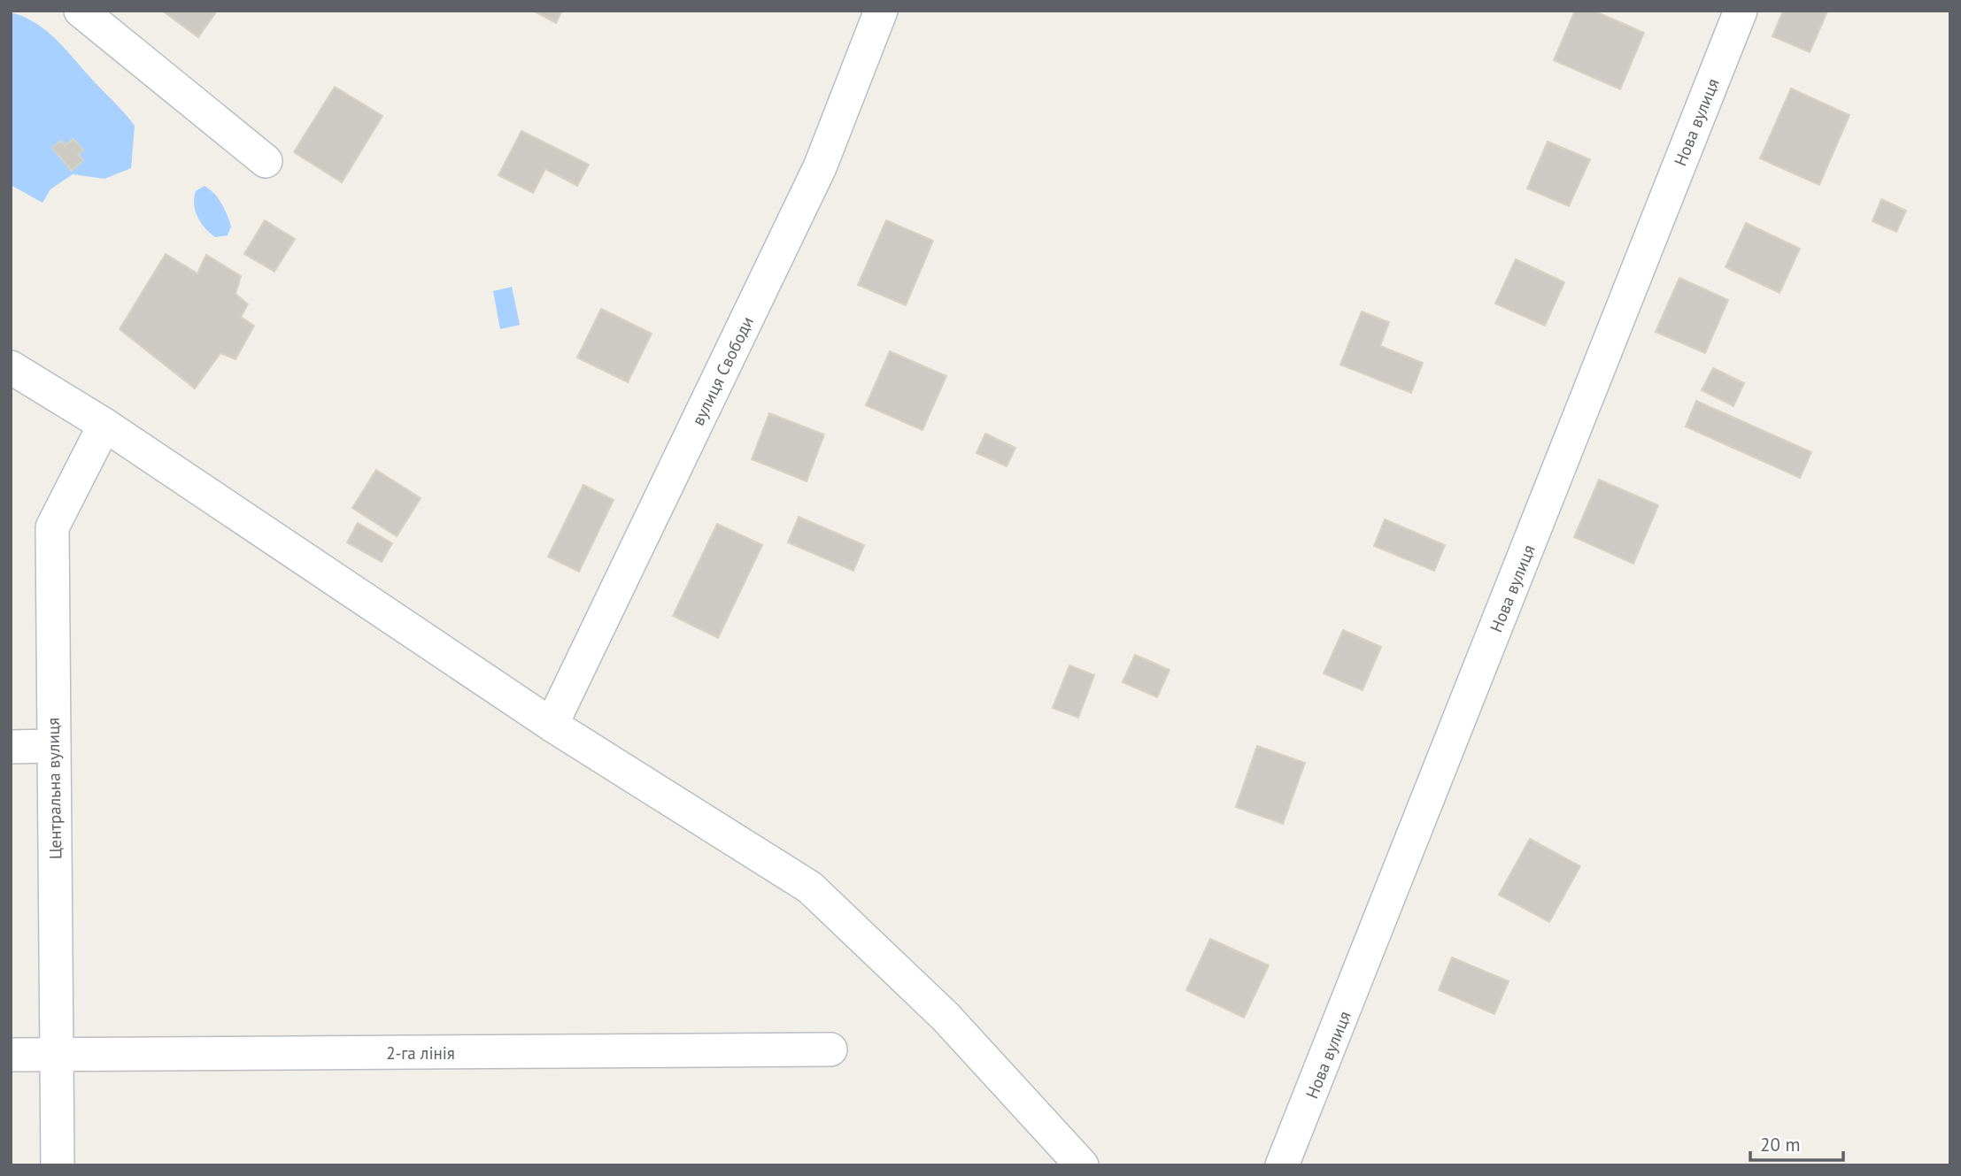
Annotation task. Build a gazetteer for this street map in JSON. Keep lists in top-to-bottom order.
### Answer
{
  "streets": {
    "street": [
      "Нова вулиця",
      "вулиця Свободи",
      "Центральна вулиця",
      "2-га лінія"
    ]
  },
  "crossings": [
    ["Центральна вулиця", "2-га лінія"]
  ],
  "scale_bar": "20 m"
}
